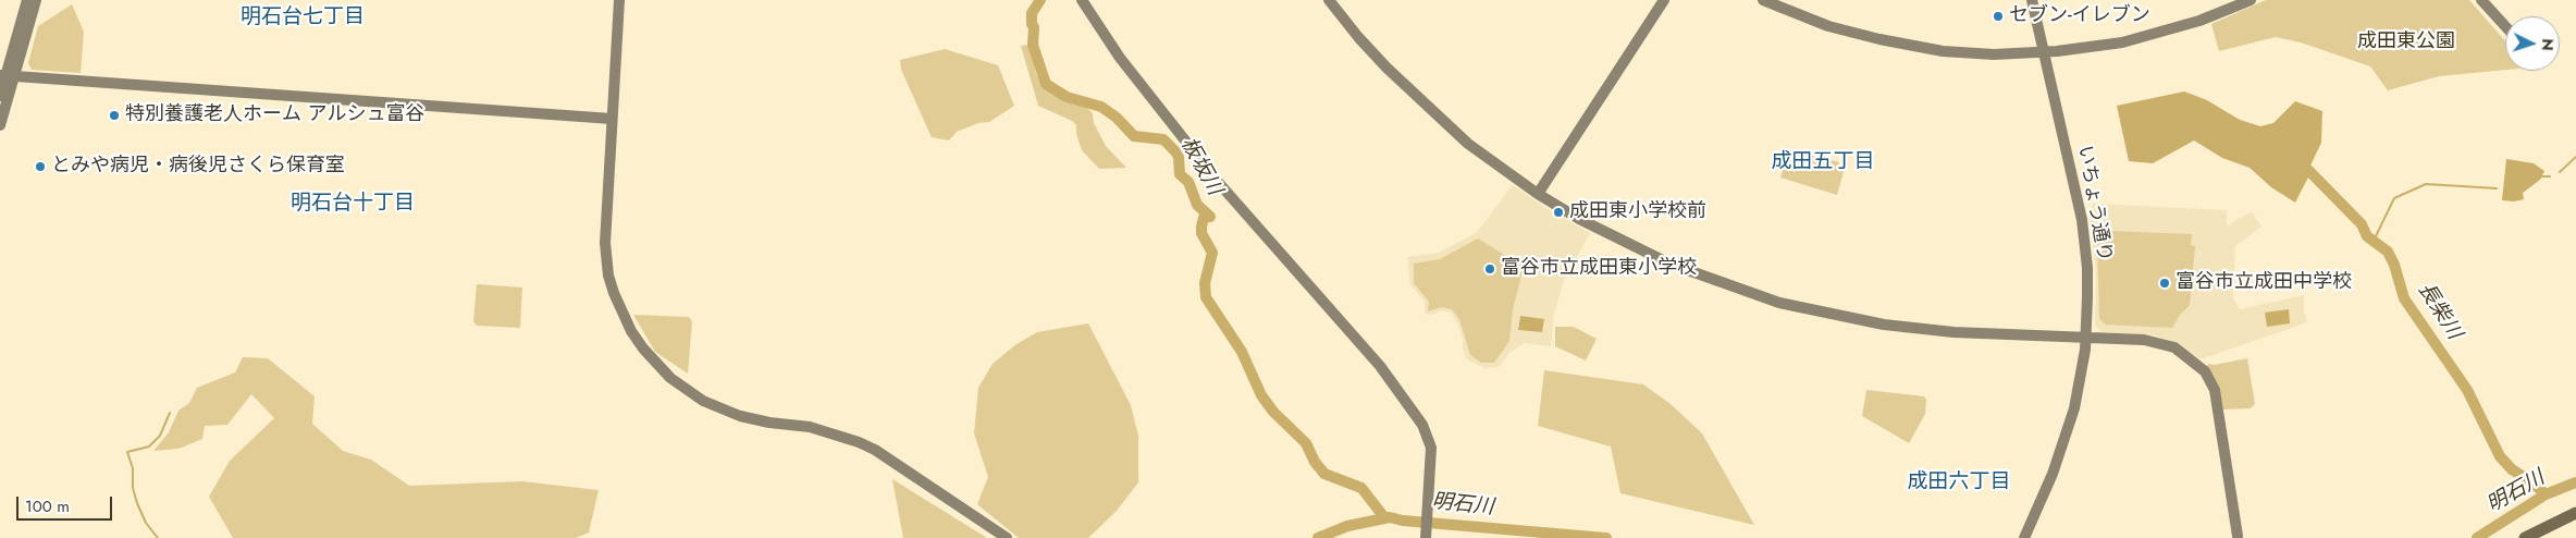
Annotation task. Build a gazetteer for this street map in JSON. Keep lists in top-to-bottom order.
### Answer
{
  "streets": {
    "street": ["いちょう通り"]
  },
  "districts": [
    "明石台七丁目",
    "成田五丁目",
    "明石台十丁目",
    "成田六丁目"
  ],
  "water": ["板坂川", "長柴川", "明石川"],
  "parks": ["成田東公園"],
  "places": [
    "セブン-イレブン",
    "特別養護老人ホーム アルシュ富谷",
    "とみや病児・病後児さくら保育室",
    "成田東小学校前",
    "富谷市立成田東小学校",
    "富谷市立成田中学校"
  ],
  "scale_bar": "100 m",
  "north": "right"
}
